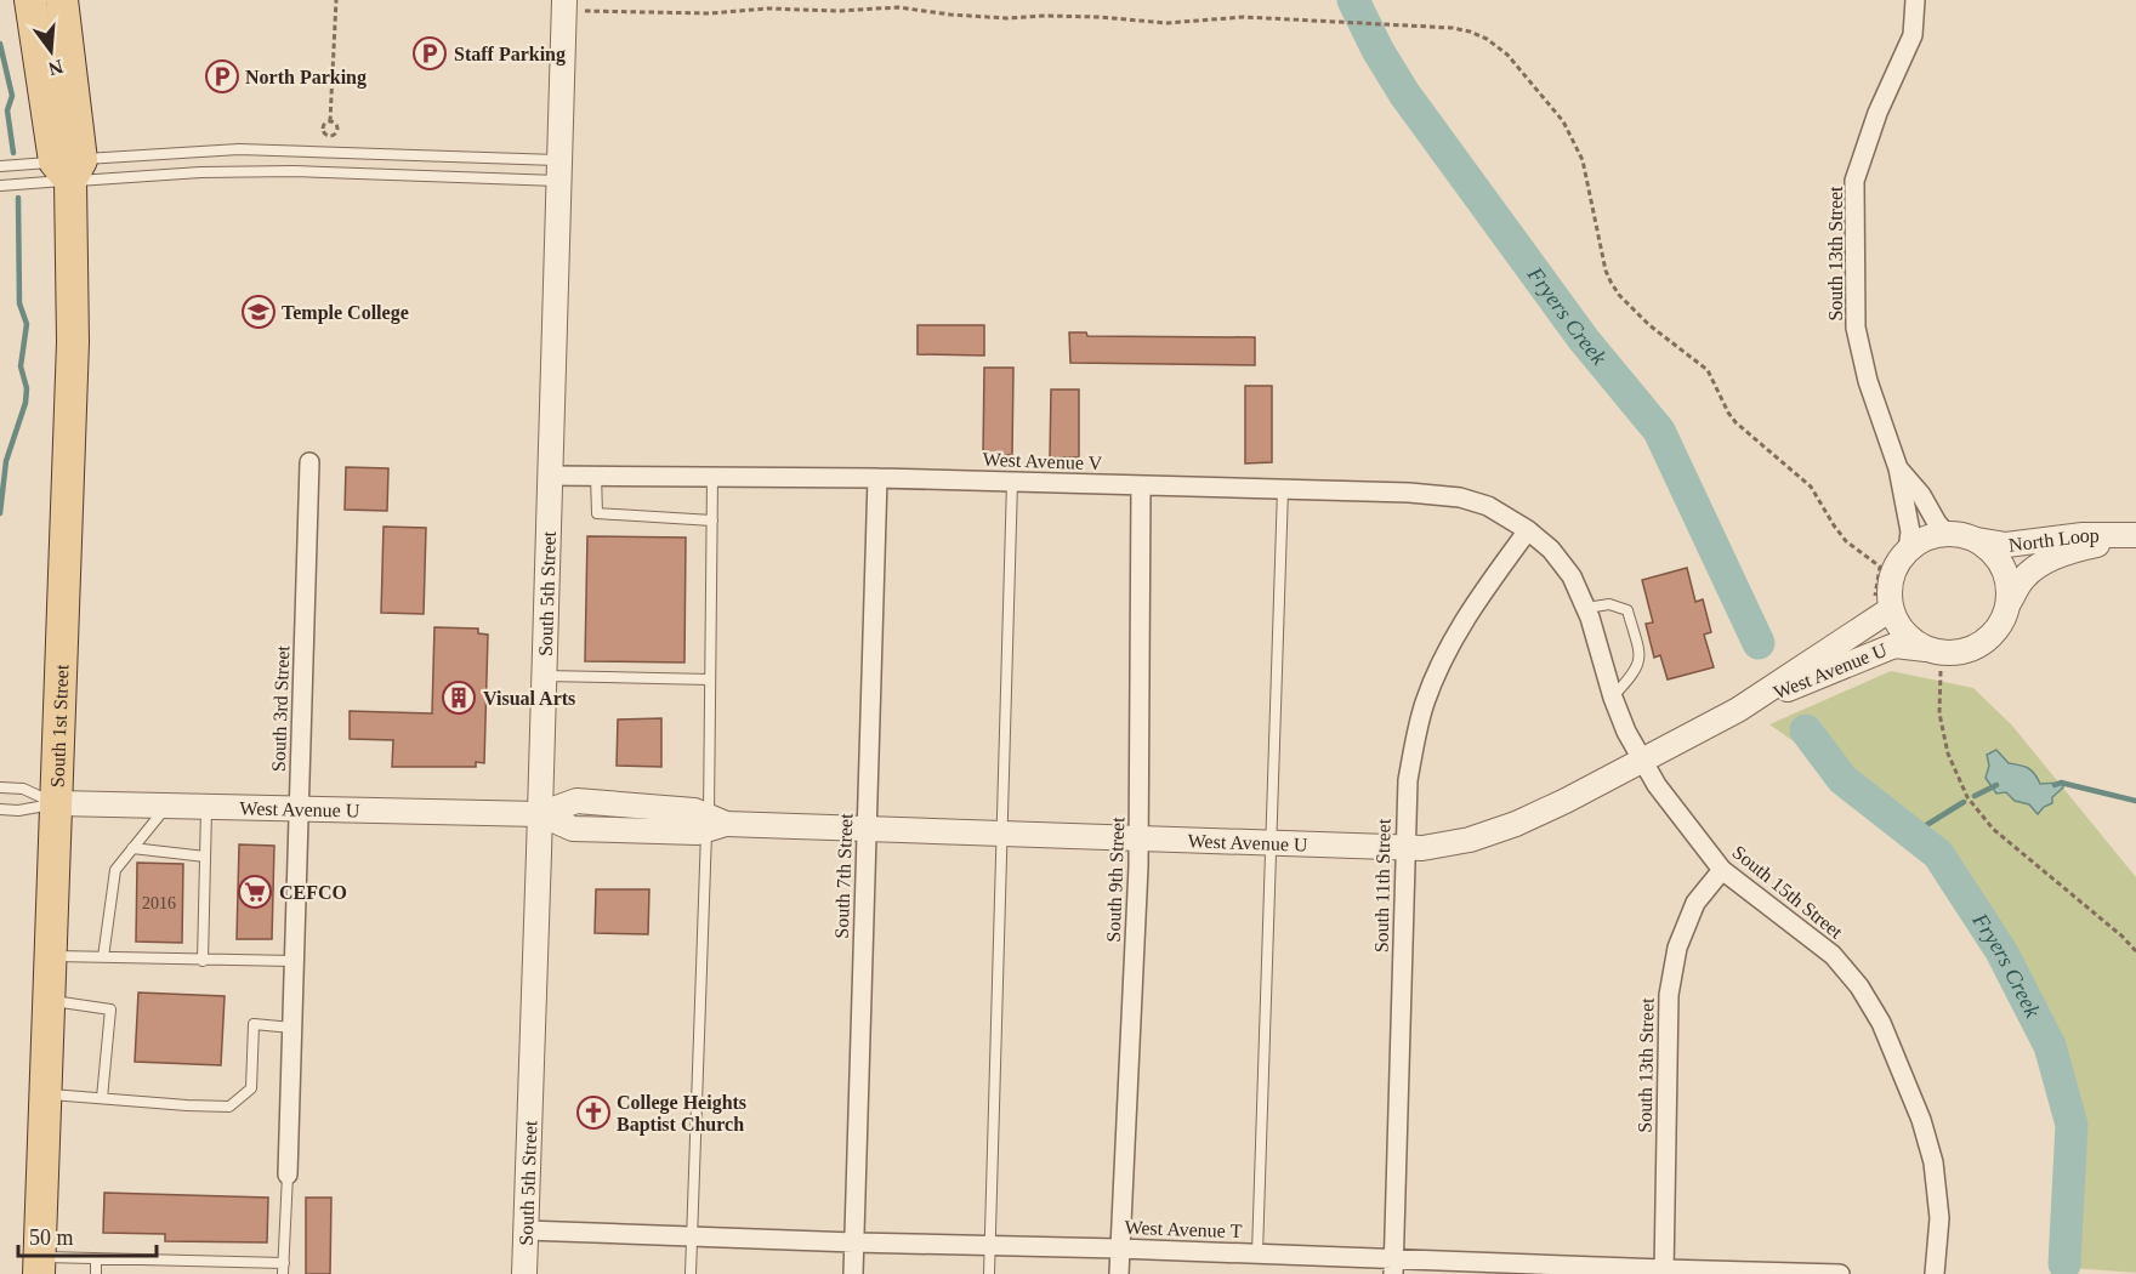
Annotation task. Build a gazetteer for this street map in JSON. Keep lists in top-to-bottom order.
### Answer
{
  "streets": {
    "main road": ["South 1st Street"],
    "street": [
      "South 13th Street",
      "West Avenue V",
      "North Loop",
      "South 5th Street",
      "West Avenue U",
      "South 3rd Street",
      "South 7th Street",
      "South 9th Street",
      "South 11th Street",
      "South 15th Street",
      "West Avenue T"
    ]
  },
  "crossings": [
    ["South 13th Street", "North Loop"],
    ["South 13th Street", "West Avenue U"],
    ["South 13th Street", "South 15th Street"],
    ["South 13th Street", "West Avenue T"],
    ["West Avenue V", "South 5th Street"],
    ["West Avenue V", "South 7th Street"],
    ["West Avenue V", "South 9th Street"],
    ["West Avenue V", "South 11th Street"],
    ["West Avenue V", "South 15th Street"],
    ["North Loop", "West Avenue U"],
    ["South 5th Street", "West Avenue U"],
    ["South 5th Street", "West Avenue T"],
    ["West Avenue U", "South 3rd Street"],
    ["West Avenue U", "South 1st Street"],
    ["West Avenue U", "South 7th Street"],
    ["West Avenue U", "South 9th Street"],
    ["West Avenue U", "South 11th Street"],
    ["West Avenue U", "South 15th Street"],
    ["South 7th Street", "West Avenue T"],
    ["South 9th Street", "West Avenue T"],
    ["South 11th Street", "South 15th Street"],
    ["South 11th Street", "West Avenue T"]
  ],
  "water": ["Fryers Creek"],
  "places": {
    "parking": ["Staff Parking", "North Parking"],
    "school or university": ["Temple College"],
    "building": ["Visual Arts"],
    "supermarket": ["CEFCO"],
    "church": ["College Heights Baptist Church"]
  },
  "house_numbers": ["2016"],
  "scale_bar": "50 m",
  "north": "bottom"
}
